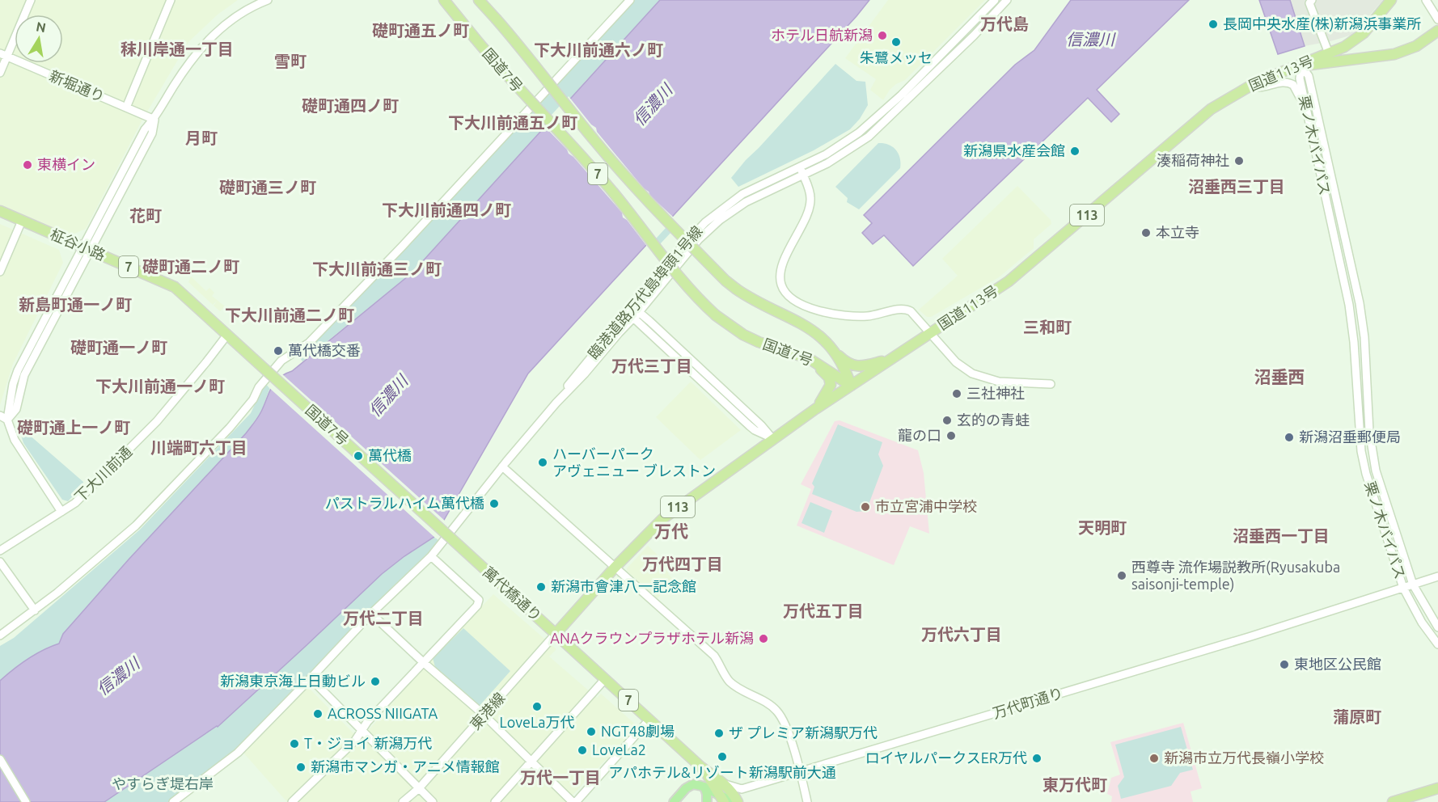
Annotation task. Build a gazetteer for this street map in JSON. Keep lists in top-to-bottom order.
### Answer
{
  "streets": {
    "highway": [
      "国道7号",
      "国道113号",
      "7",
      "113",
      "柾谷小路",
      "萬代橋通り"
    ],
    "street": [
      "新堀通り",
      "栗ノ木バイパス",
      "臨港道路万代島埠頭1号線",
      "下大川前通",
      "万代町通り",
      "東港線"
    ]
  },
  "crossings": [
    ["国道7号", "国道113号"],
    ["国道7号", "柾谷小路"],
    ["国道7号", "萬代橋通り"],
    ["国道113号", "栗ノ木バイパス"],
    ["国道113号", "113"],
    ["国道113号", "萬代橋通り"],
    ["国道113号", "東港線"],
    ["栗ノ木バイパス", "113"],
    ["栗ノ木バイパス", "万代町通り"],
    ["7", "萬代橋通り"],
    ["柾谷小路", "下大川前通"],
    ["萬代橋通り", "東港線"]
  ],
  "districts": [
    "万代島",
    "礎町通五ノ町",
    "秣川岸通一丁目",
    "下大川前通六ノ町",
    "雪町",
    "礎町通四ノ町",
    "下大川前通五ノ町",
    "月町",
    "沼垂西三丁目",
    "礎町通三ノ町",
    "下大川前通四ノ町",
    "花町",
    "礎町通二ノ町",
    "下大川前通三ノ町",
    "新島町通一ノ町",
    "下大川前通二ノ町",
    "三和町",
    "礎町通一ノ町",
    "万代三丁目",
    "沼垂西",
    "下大川前通一ノ町",
    "礎町通上一ノ町",
    "川端町六丁目",
    "天明町",
    "万代",
    "沼垂西一丁目",
    "万代四丁目",
    "万代五丁目",
    "万代二丁目",
    "万代六丁目",
    "蒲原町",
    "万代一丁目",
    "東万代町"
  ],
  "water": ["信濃川"],
  "parks": ["やすらぎ堤右岸"],
  "places": [
    "長岡中央水産(株)新潟浜事業所",
    "ホテル日航新潟",
    "朱鷺メッセ",
    "新潟県水産会館",
    "湊稲荷神社",
    "東横イン",
    "本立寺",
    "萬代橋交番",
    "三社神社",
    "玄的の青蛙",
    "龍の口",
    "新潟沼垂郵便局",
    "萬代橋",
    "ハーバーパーク アヴェニュー ブレストン",
    "パストラルハイム萬代橋",
    "市立宮浦中学校",
    "西尊寺 流作場説教所(Ryusakuba saisonji-temple)",
    "新潟市會津八一記念館",
    "ANAクラウンプラザホテル新潟",
    "東地区公民館",
    "新潟東京海上日動ビル",
    "LoveLa万代",
    "ACROSS NIIGATA",
    "NGT48劇場",
    "ザ プレミア新潟駅万代",
    "T・ジョイ 新潟万代",
    "LoveLa2",
    "アパホテル&リゾート新潟駅前大通",
    "ロイヤルパークスER万代",
    "新潟市立万代長嶺小学校",
    "新潟市マンガ・アニメ情報館"
  ],
  "north": "top"
}
